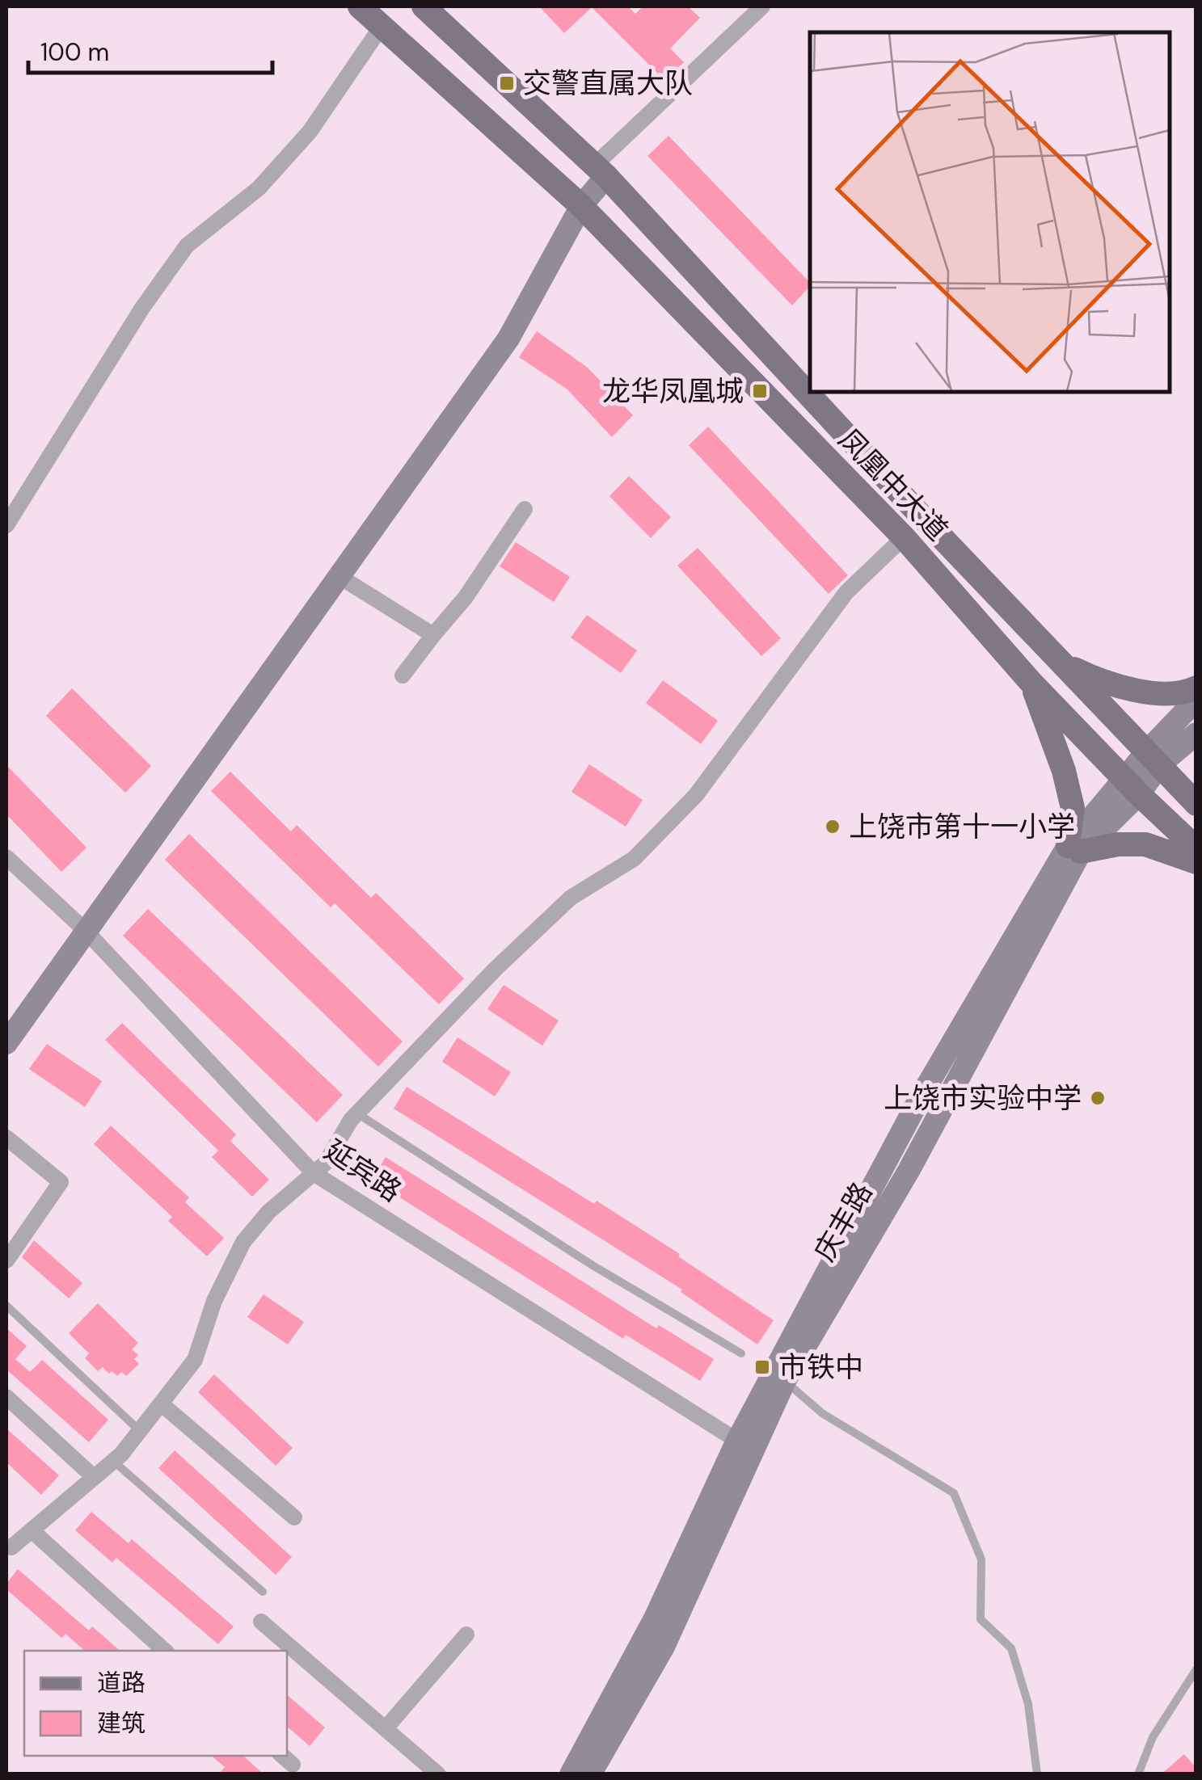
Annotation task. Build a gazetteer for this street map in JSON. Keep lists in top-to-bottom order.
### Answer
{
  "streets": {
    "main road": ["凤凰中大道", "庆丰路"],
    "street": ["延宾路"]
  },
  "crossings": [
    ["延宾路", "庆丰路"]
  ],
  "places": {
    "transit": ["交警直属大队", "龙华凤凰城", "市铁中"],
    "other": ["上饶市第十一小学", "上饶市实验中学"]
  },
  "legend": ["道路", "建筑"],
  "scale_bar": "100 m"
}
